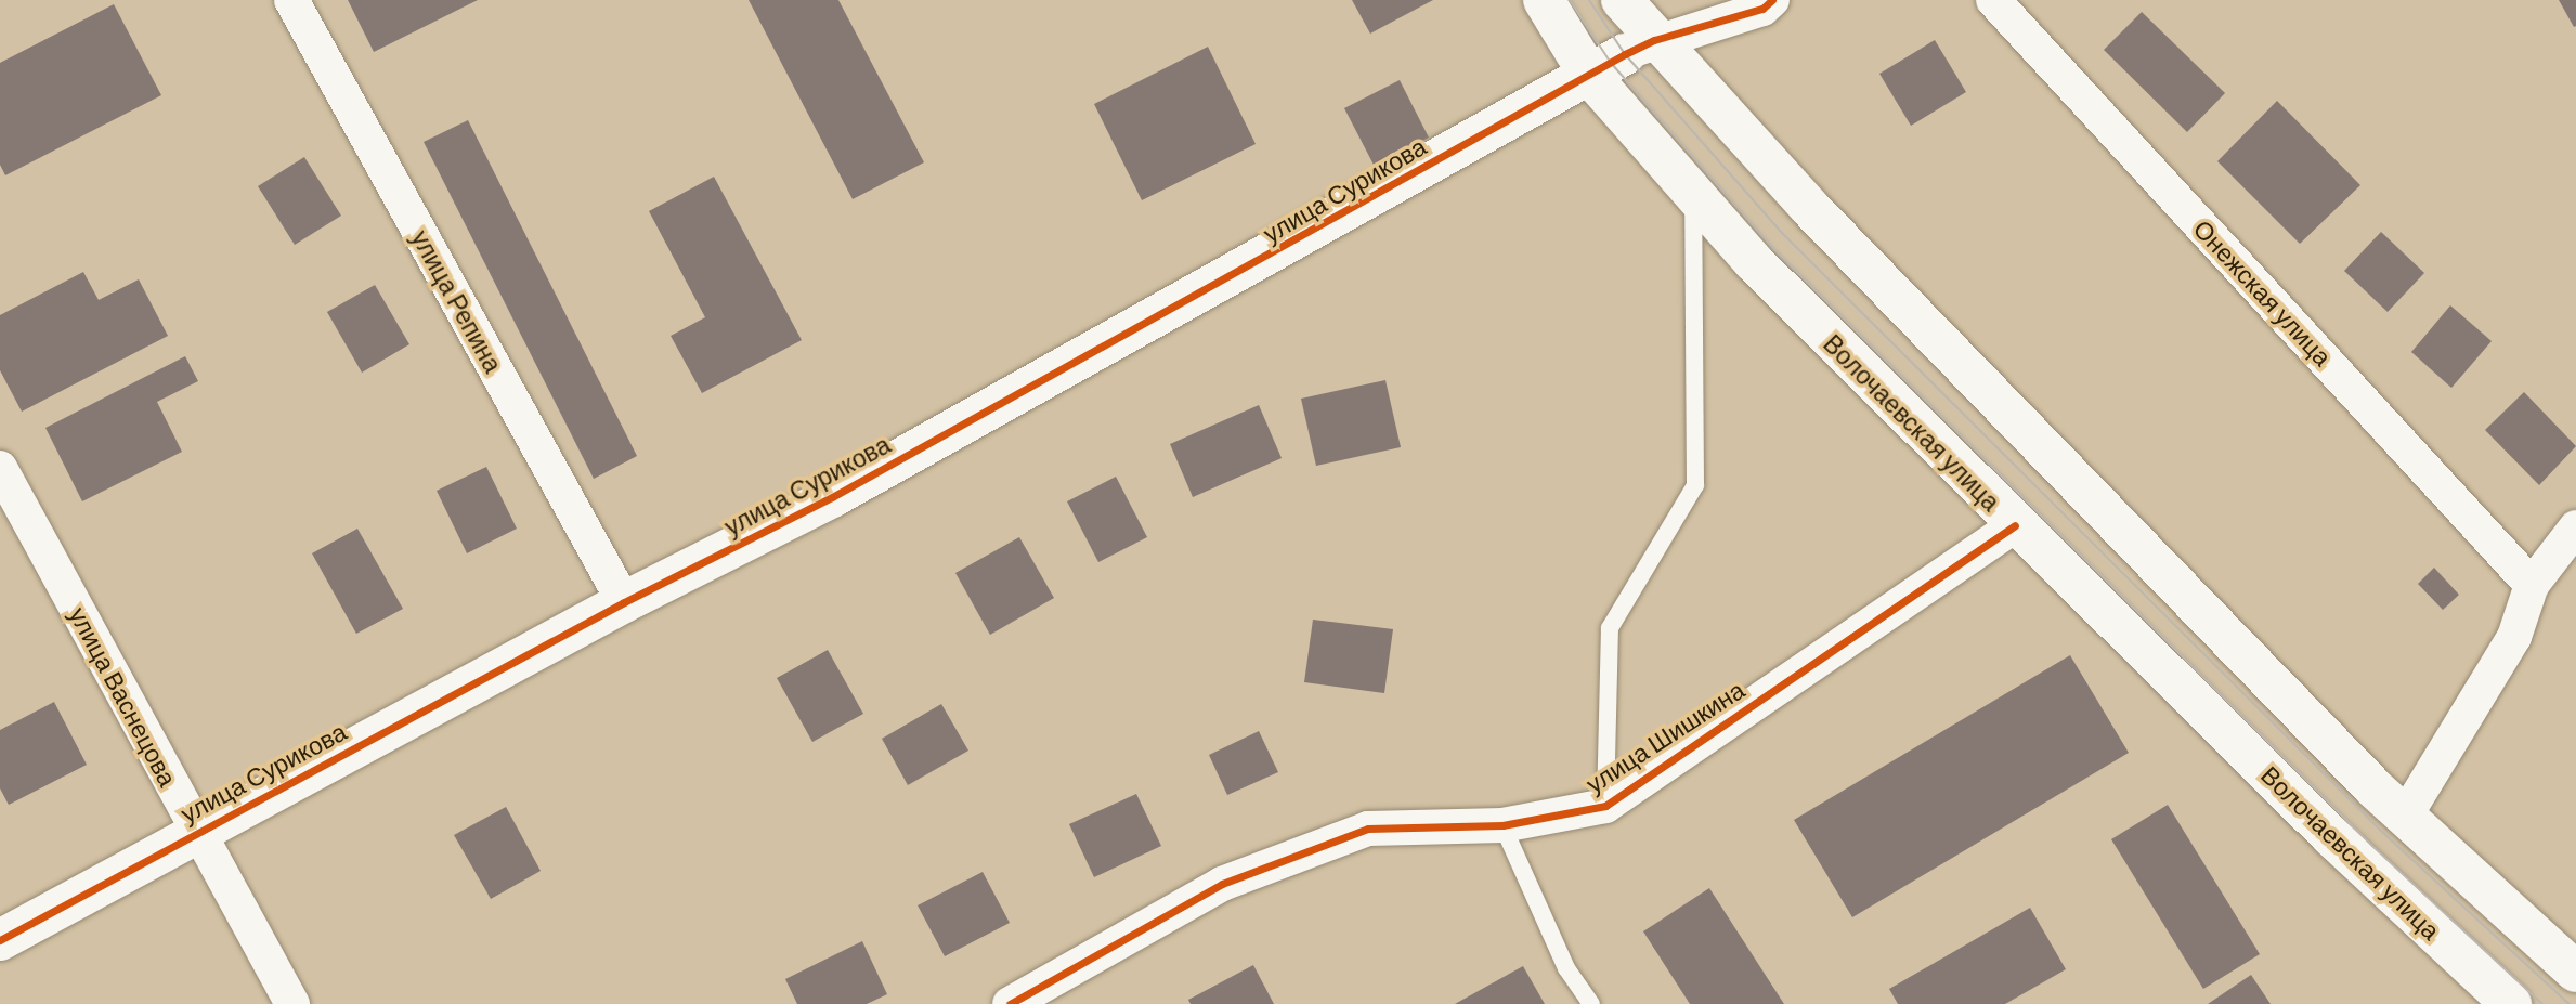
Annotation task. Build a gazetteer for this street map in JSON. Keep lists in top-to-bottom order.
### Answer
{
  "streets": {
    "main road": ["улица Сурикова", "Волочаевская улица"],
    "street": [
      "Онежская улица",
      "улица Репина",
      "улица Васнецова",
      "улица Шишкина"
    ]
  },
  "crossings": [
    ["улица Сурикова", "улица Репина"],
    ["улица Сурикова", "Волочаевская улица"],
    ["улица Сурикова", "улица Васнецова"],
    ["Волочаевская улица", "улица Шишкина"]
  ]
}
